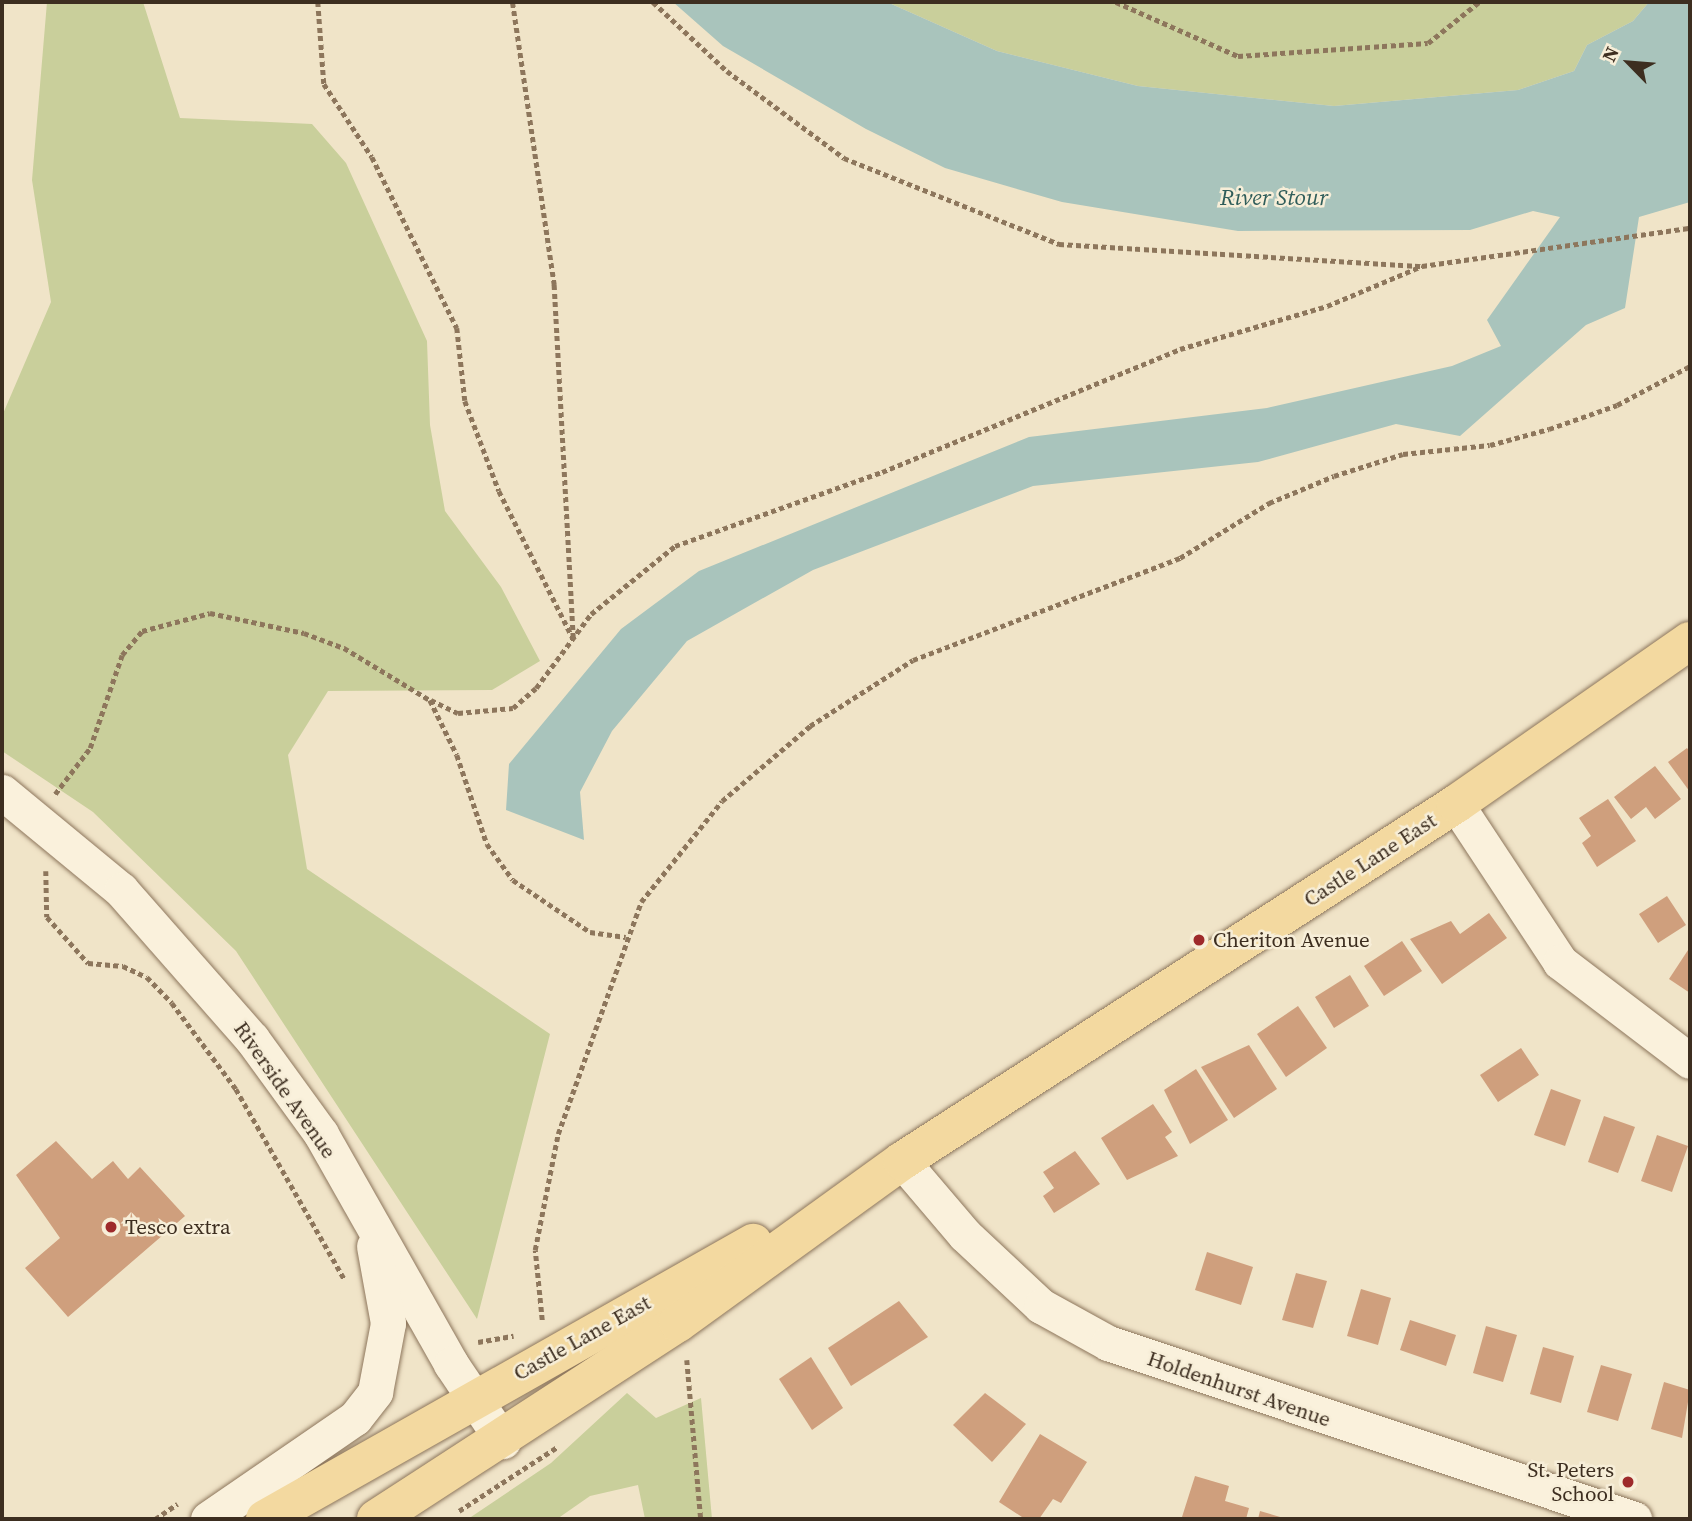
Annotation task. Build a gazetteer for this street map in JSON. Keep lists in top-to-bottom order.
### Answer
{
  "streets": {
    "main road": ["Castle Lane East"],
    "street": ["Riverside Avenue", "Holdenhurst Avenue"]
  },
  "crossings": [
    ["Castle Lane East", "Riverside Avenue"],
    ["Castle Lane East", "Holdenhurst Avenue"]
  ],
  "water": ["River Stour"],
  "places": ["Cheriton Avenue", "Tesco extra", "St. Peters School"],
  "north": "top left"
}
